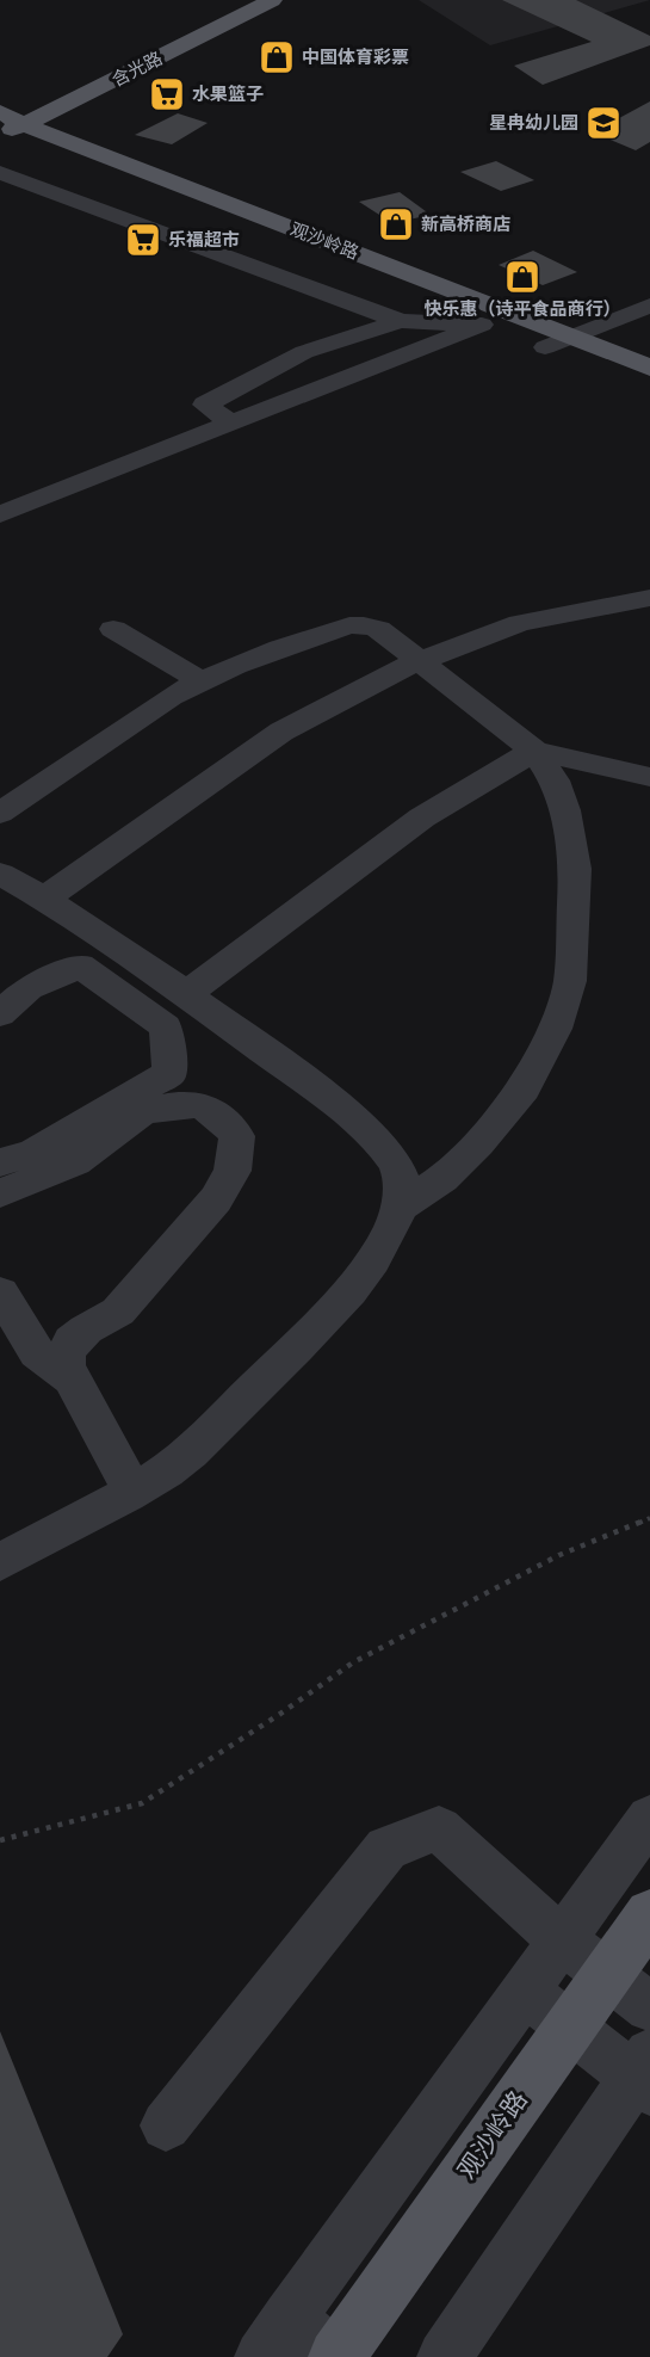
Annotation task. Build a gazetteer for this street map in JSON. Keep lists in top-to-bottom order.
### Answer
{
  "streets": {
    "main road": ["含光路", "观沙岭路"]
  },
  "crossings": [
    ["含光路", "观沙岭路"]
  ],
  "places": {
    "shop": ["中国体育彩票", "新高桥商店", "快乐惠（诗平食品商行）"],
    "supermarket": ["水果篮子", "乐福超市"],
    "school or university": ["星冉幼儿园"]
  }
}
